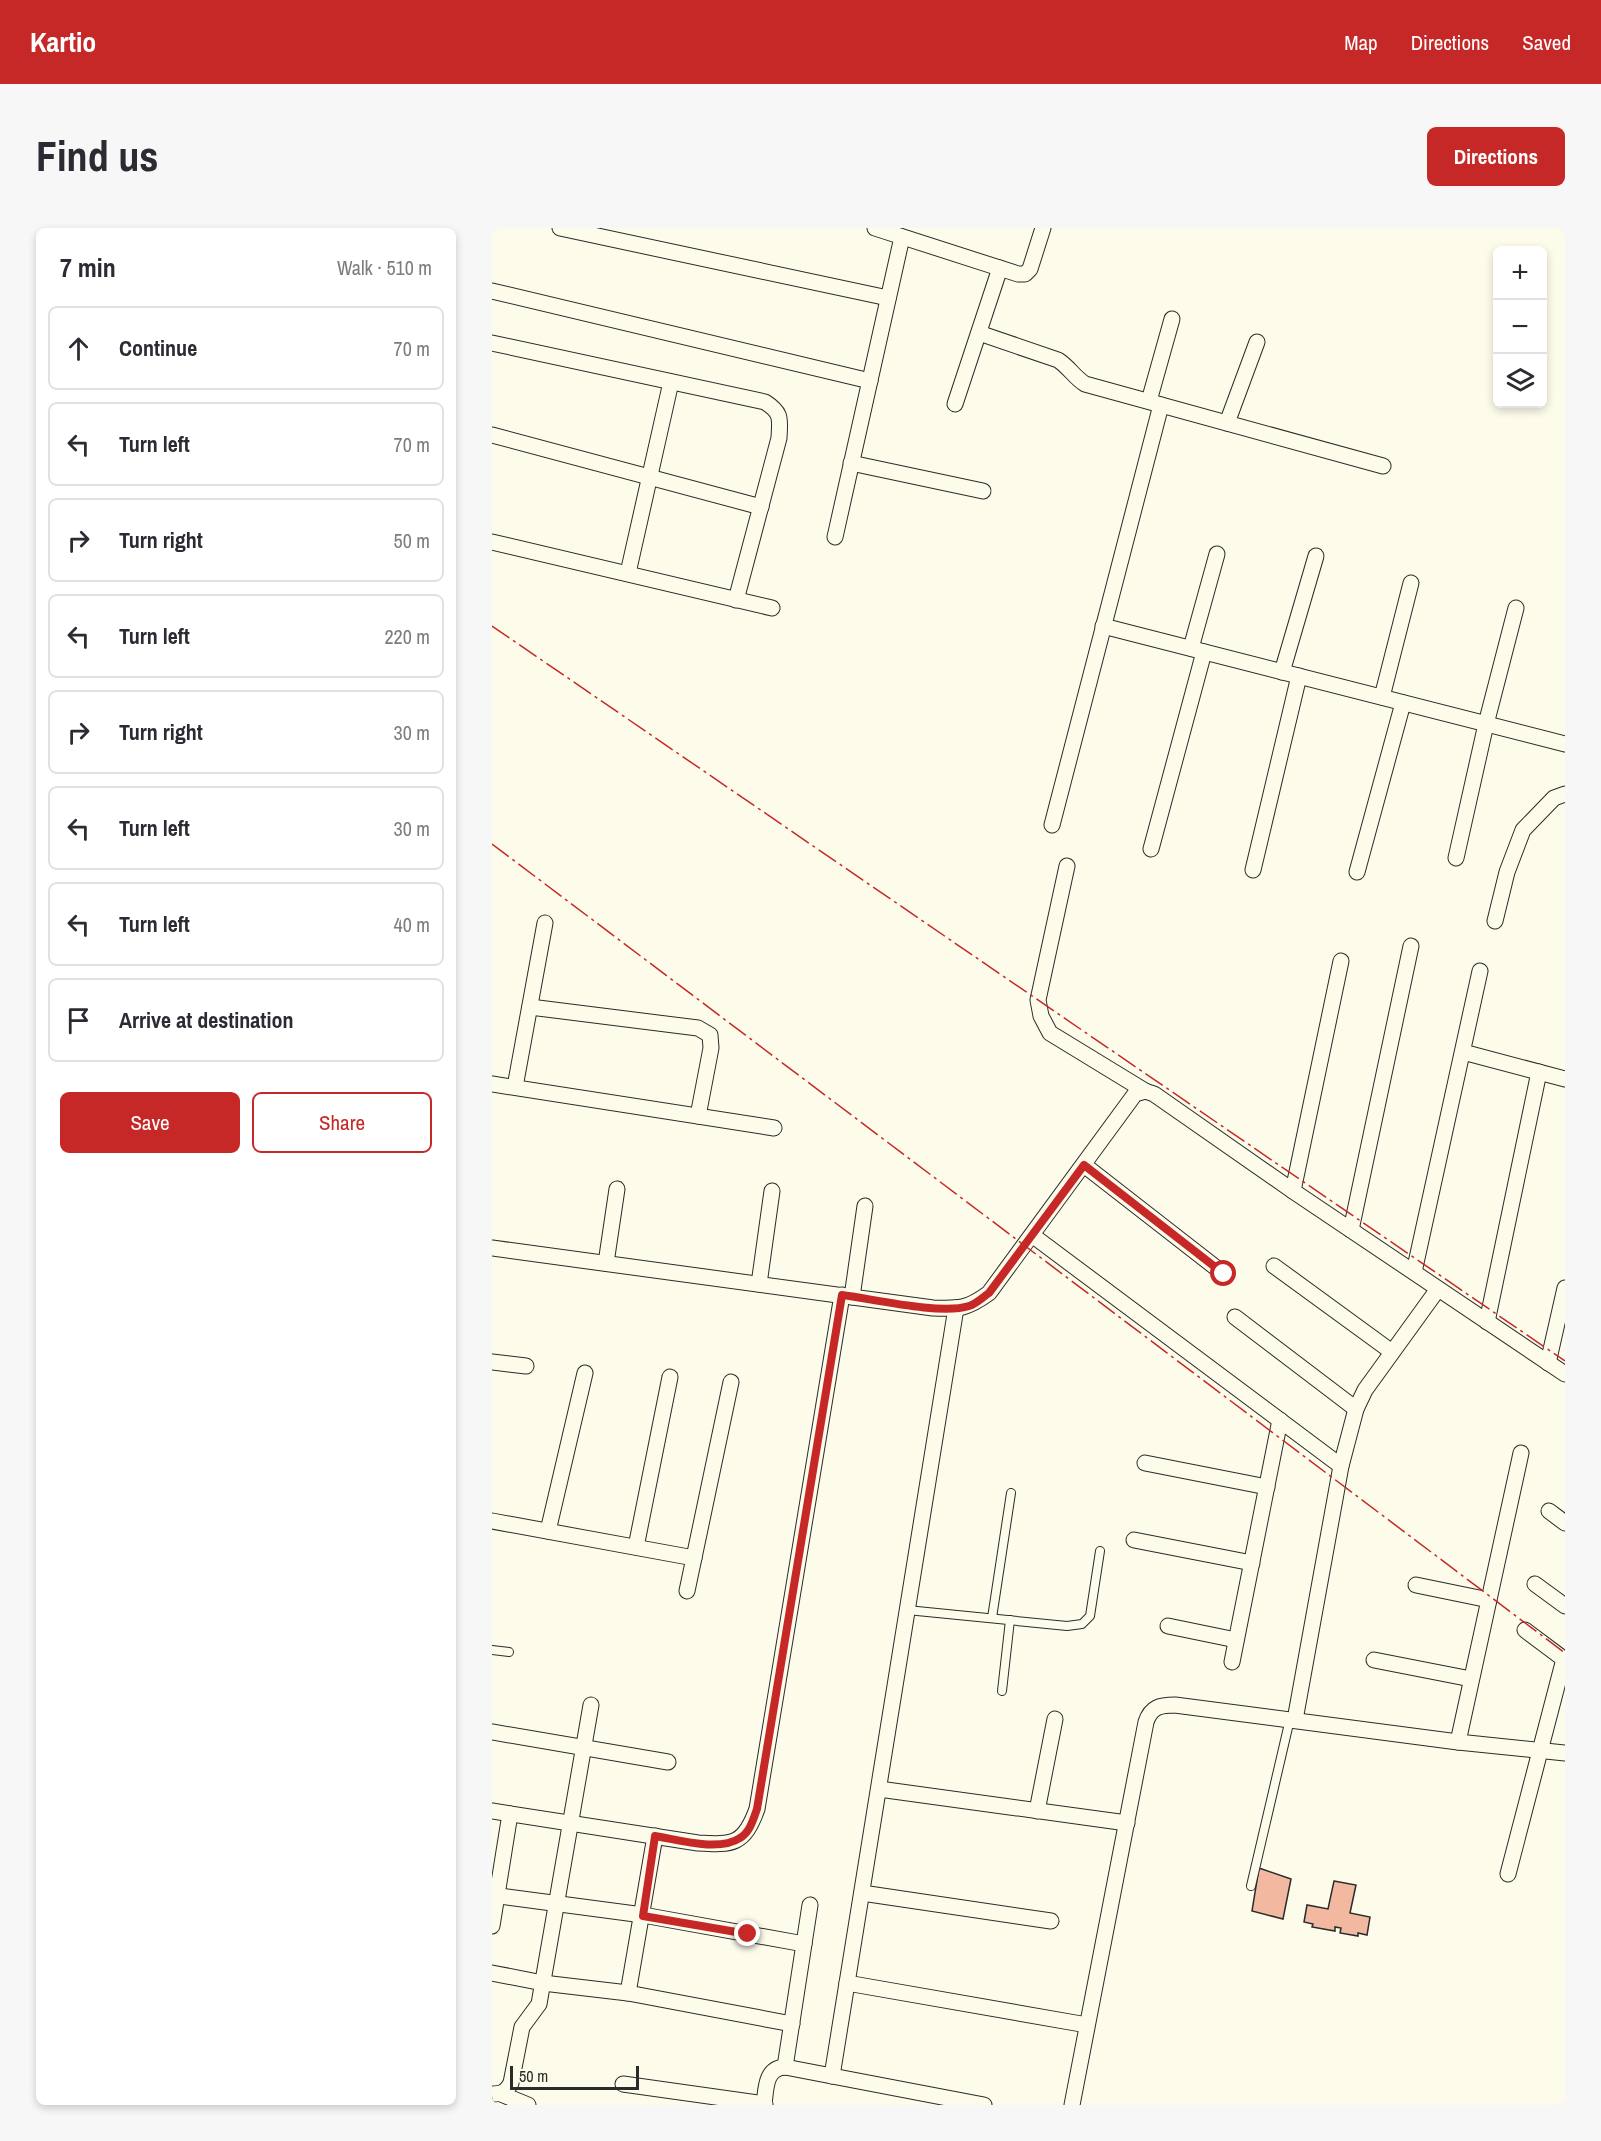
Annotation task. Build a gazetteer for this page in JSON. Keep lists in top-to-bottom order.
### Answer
{
  "scale_bar": "50 m",
  "page": {
    "header": "Kartio",
    "nav": ["Map", "Directions", "Saved"],
    "buttons": [
      "Directions",
      ["Save", "Share"]
    ],
    "title": "Find us",
    "heading": ["7 min", "Walk · 510 m"],
    "map_buttons": ["+", "−"],
    "list": [
      ["Continue", "70 m"],
      ["Turn left", "70 m"],
      ["Turn right", "50 m"],
      ["Turn left", "220 m"],
      ["Turn right", "30 m"],
      ["Turn left", "30 m"],
      ["Turn left", "40 m"],
      "Arrive at destination"
    ],
    "scale": "50 m"
  }
}
